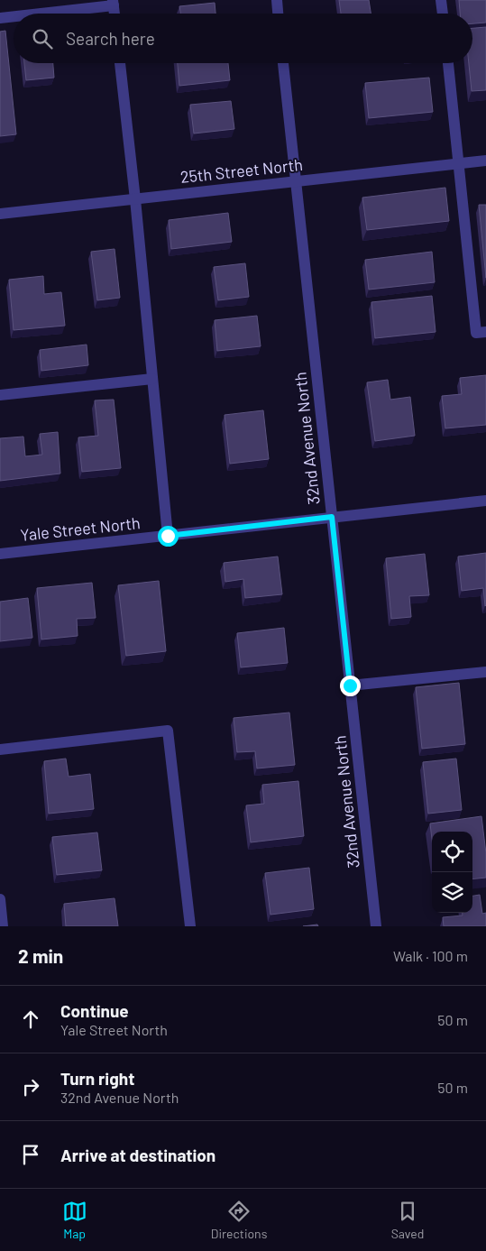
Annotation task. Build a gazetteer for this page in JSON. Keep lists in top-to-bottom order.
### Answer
{
  "streets": {
    "street": ["25th Street North", "32nd Avenue North", "Yale Street North"]
  },
  "crossings": [
    ["25th Street North", "32nd Avenue North"],
    ["32nd Avenue North", "Yale Street North"]
  ],
  "page": {
    "search": "Search here",
    "heading": ["2 min", "Walk · 100 m"],
    "list": [
      ["Continue", "Yale Street North", "50 m"],
      ["Turn right", "32nd Avenue North", "50 m"],
      "Arrive at destination"
    ],
    "nav": ["Map", "Directions", "Saved"]
  }
}
